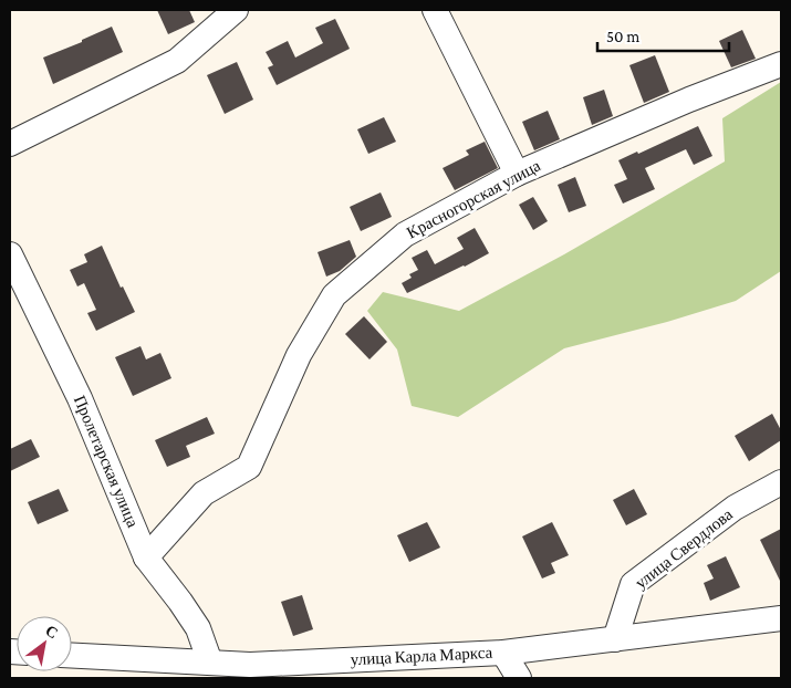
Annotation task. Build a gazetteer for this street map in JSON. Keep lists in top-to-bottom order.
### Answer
{
  "streets": {
    "street": [
      "Красногорская улица",
      "Пролетарская улица",
      "улица Свердлова",
      "улица Карла Маркса"
    ]
  },
  "crossings": [
    ["Красногорская улица", "Пролетарская улица"],
    ["Пролетарская улица", "улица Карла Маркса"],
    ["улица Свердлова", "улица Карла Маркса"]
  ],
  "scale_bar": "50 m",
  "north": "top right"
}
